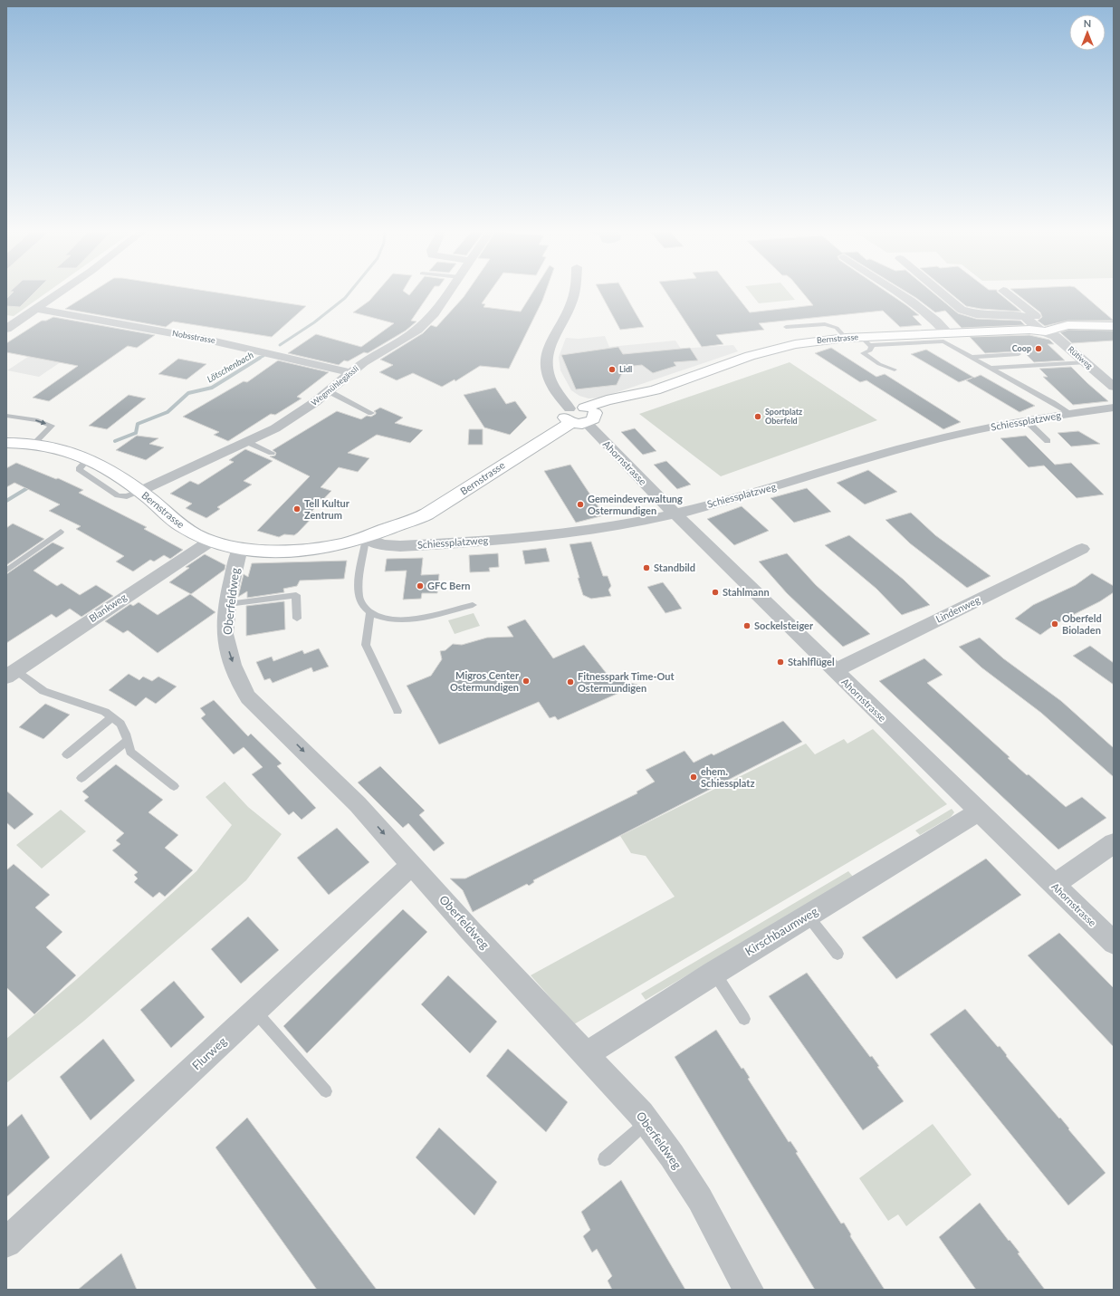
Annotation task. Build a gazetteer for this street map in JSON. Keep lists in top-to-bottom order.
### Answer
{
  "streets": {
    "main road": ["Bernstrasse"],
    "street": [
      "Nobsstrasse",
      "Rütiweg",
      "Wegmühlegässli",
      "Schiessplatzweg",
      "Ahornstrasse",
      "Oberfeldweg",
      "Blankweg",
      "Lindenweg",
      "Kirschbaumweg",
      "Flurweg"
    ]
  },
  "crossings": [
    ["Nobsstrasse", "Wegmühlegässli"],
    ["Bernstrasse", "Rütiweg"],
    ["Bernstrasse", "Wegmühlegässli"],
    ["Bernstrasse", "Schiessplatzweg"],
    ["Bernstrasse", "Ahornstrasse"],
    ["Bernstrasse", "Oberfeldweg"],
    ["Bernstrasse", "Blankweg"],
    ["Schiessplatzweg", "Ahornstrasse"],
    ["Ahornstrasse", "Lindenweg"],
    ["Ahornstrasse", "Kirschbaumweg"],
    ["Oberfeldweg", "Kirschbaumweg"],
    ["Oberfeldweg", "Flurweg"]
  ],
  "water": ["Lötschenbach"],
  "places": [
    "Coop",
    "Lidl",
    "Sportplatz Oberfeld",
    "Gemeindeverwaltung Ostermundigen",
    "Tell Kultur Zentrum",
    "Standbild",
    "GFC Bern",
    "Stahlmann",
    "Oberfeld Bioladen",
    "Sockelsteiger",
    "Stahlflügel",
    "Migros Center Ostermundigen",
    "Fitnesspark Time-Out Ostermundigen",
    "ehem. Schiessplatz"
  ],
  "north": "top"
}
